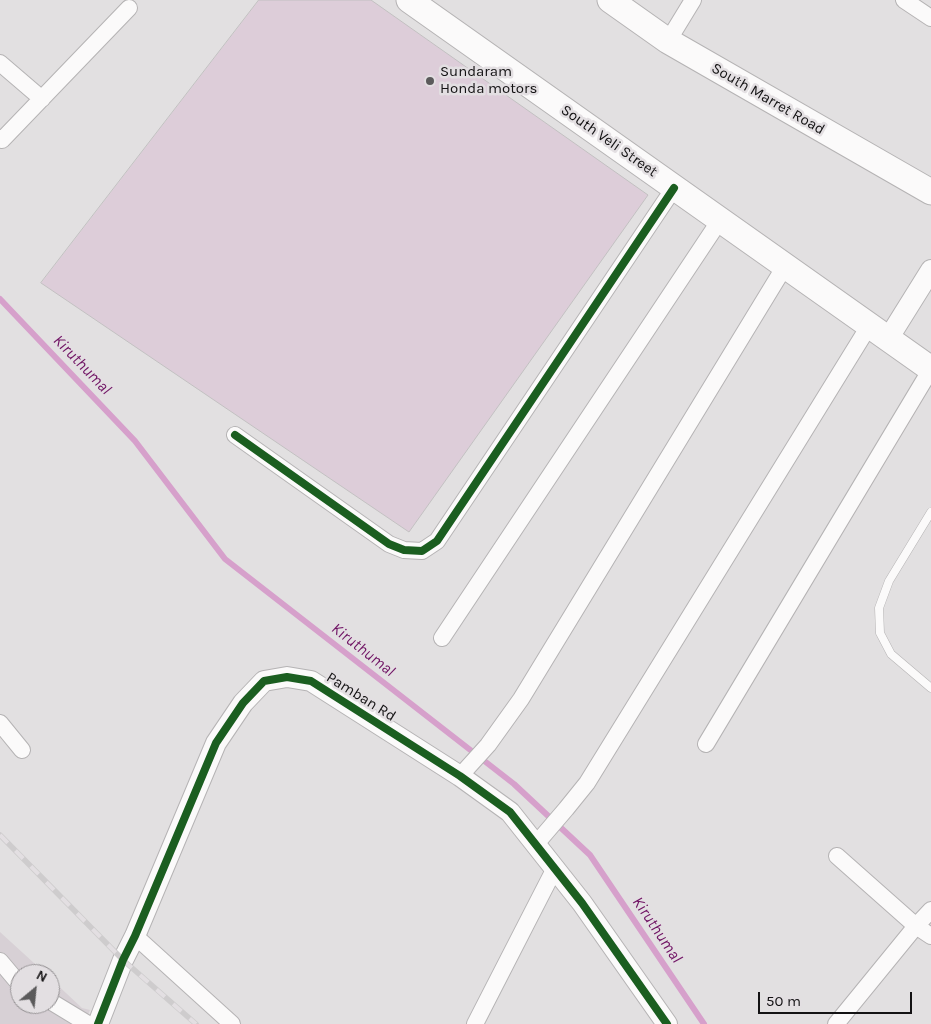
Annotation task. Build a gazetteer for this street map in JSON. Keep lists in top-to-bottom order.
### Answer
{
  "streets": {
    "main road": ["South Marret Road", "South Veli Street"],
    "street": ["Pamban Rd"]
  },
  "water": ["Kiruthumal"],
  "places": ["Sundaram Honda motors"],
  "scale_bar": "50 m",
  "north": "top right"
}
